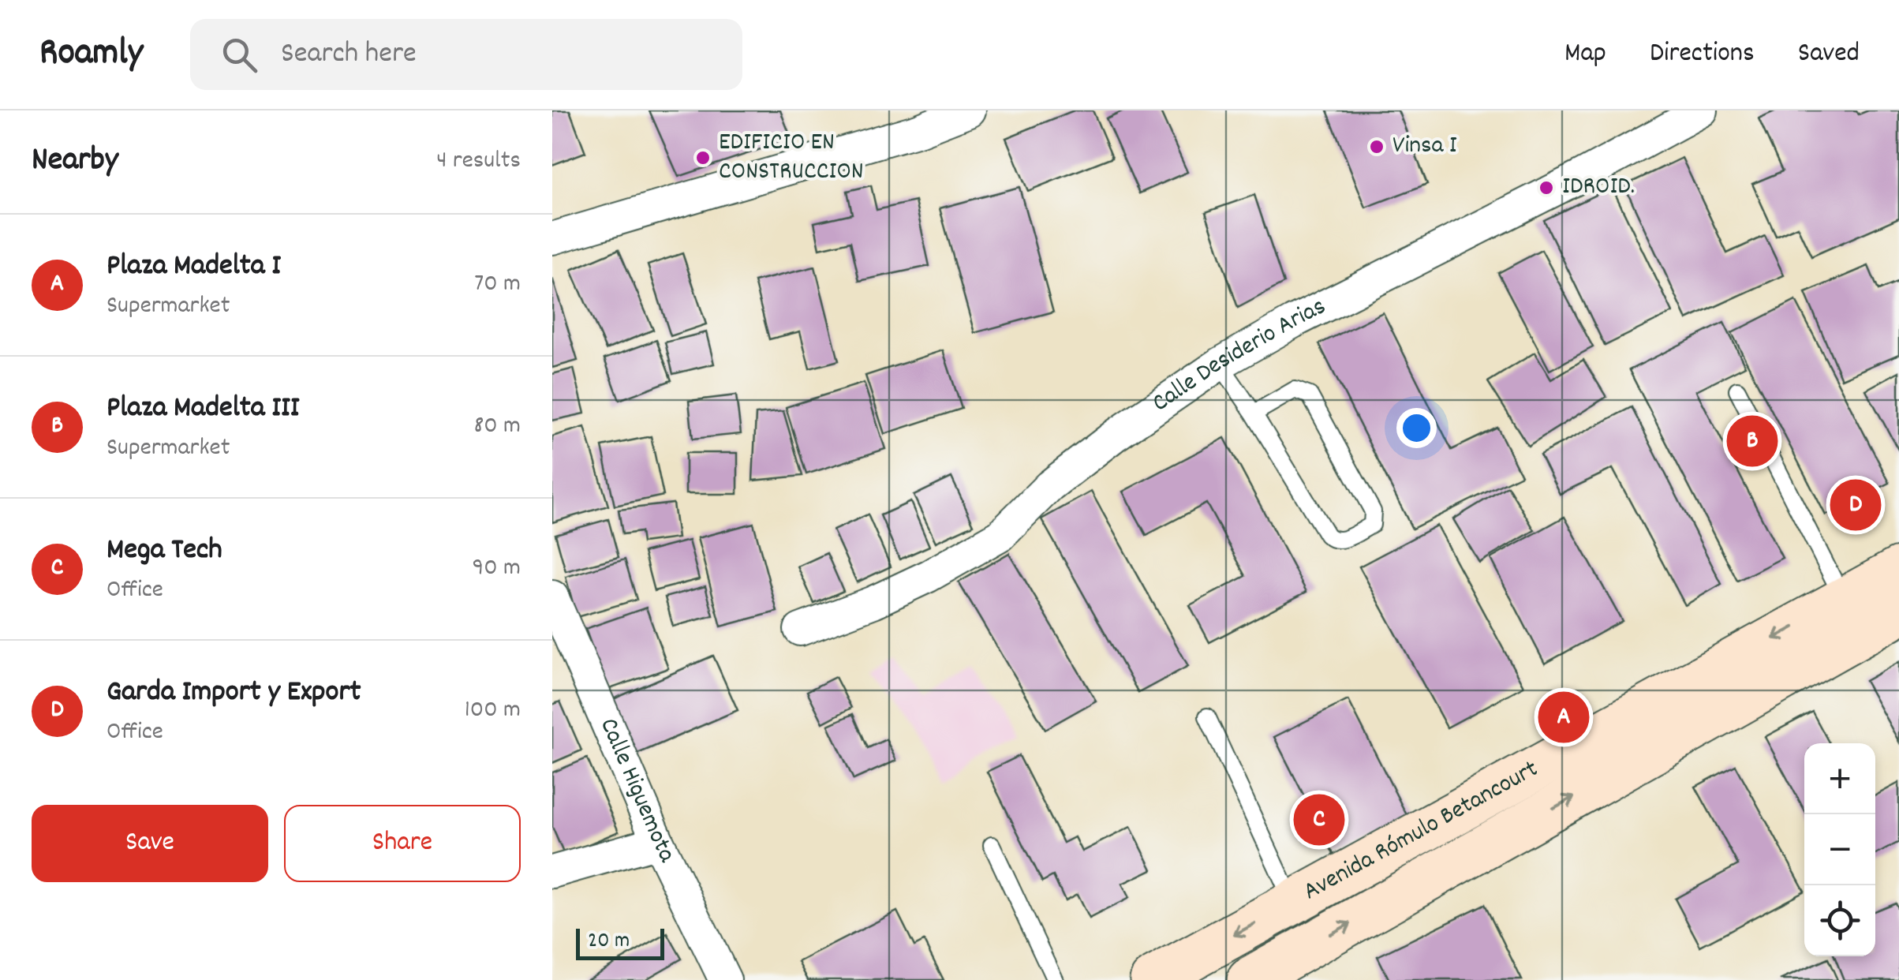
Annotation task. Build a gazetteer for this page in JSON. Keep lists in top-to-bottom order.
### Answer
{
  "streets": {
    "main road": ["Avenida Rómulo Betancourt"],
    "street": ["Calle Desiderio Arias", "Calle Higuemota"]
  },
  "places": ["Vinsa I", "EDIFICIO EN CONSTRUCCION", "IDROID."],
  "scale_bar": "20 m",
  "page": {
    "header": "Roamly",
    "search": "Search here",
    "nav": ["Map", "Directions", "Saved"],
    "heading": ["Nearby", "4 results"],
    "list": [
      {
        "mark": "A",
        "name": "Plaza Madelta I",
        "note": "Supermarket",
        "value": "70 m"
      },
      {
        "mark": "B",
        "name": "Plaza Madelta III",
        "note": "Supermarket",
        "value": "80 m"
      },
      {
        "mark": "C",
        "name": "Mega Tech",
        "note": "Office",
        "value": "90 m"
      },
      {
        "mark": "D",
        "name": "Garda Import y Export",
        "note": "Office",
        "value": "100 m"
      }
    ],
    "pins": [
      "B",
      "D",
      "A",
      "C"
    ],
    "map_buttons": ["+", "−"],
    "buttons": ["Save", "Share"],
    "scale": "20 m"
  }
}
